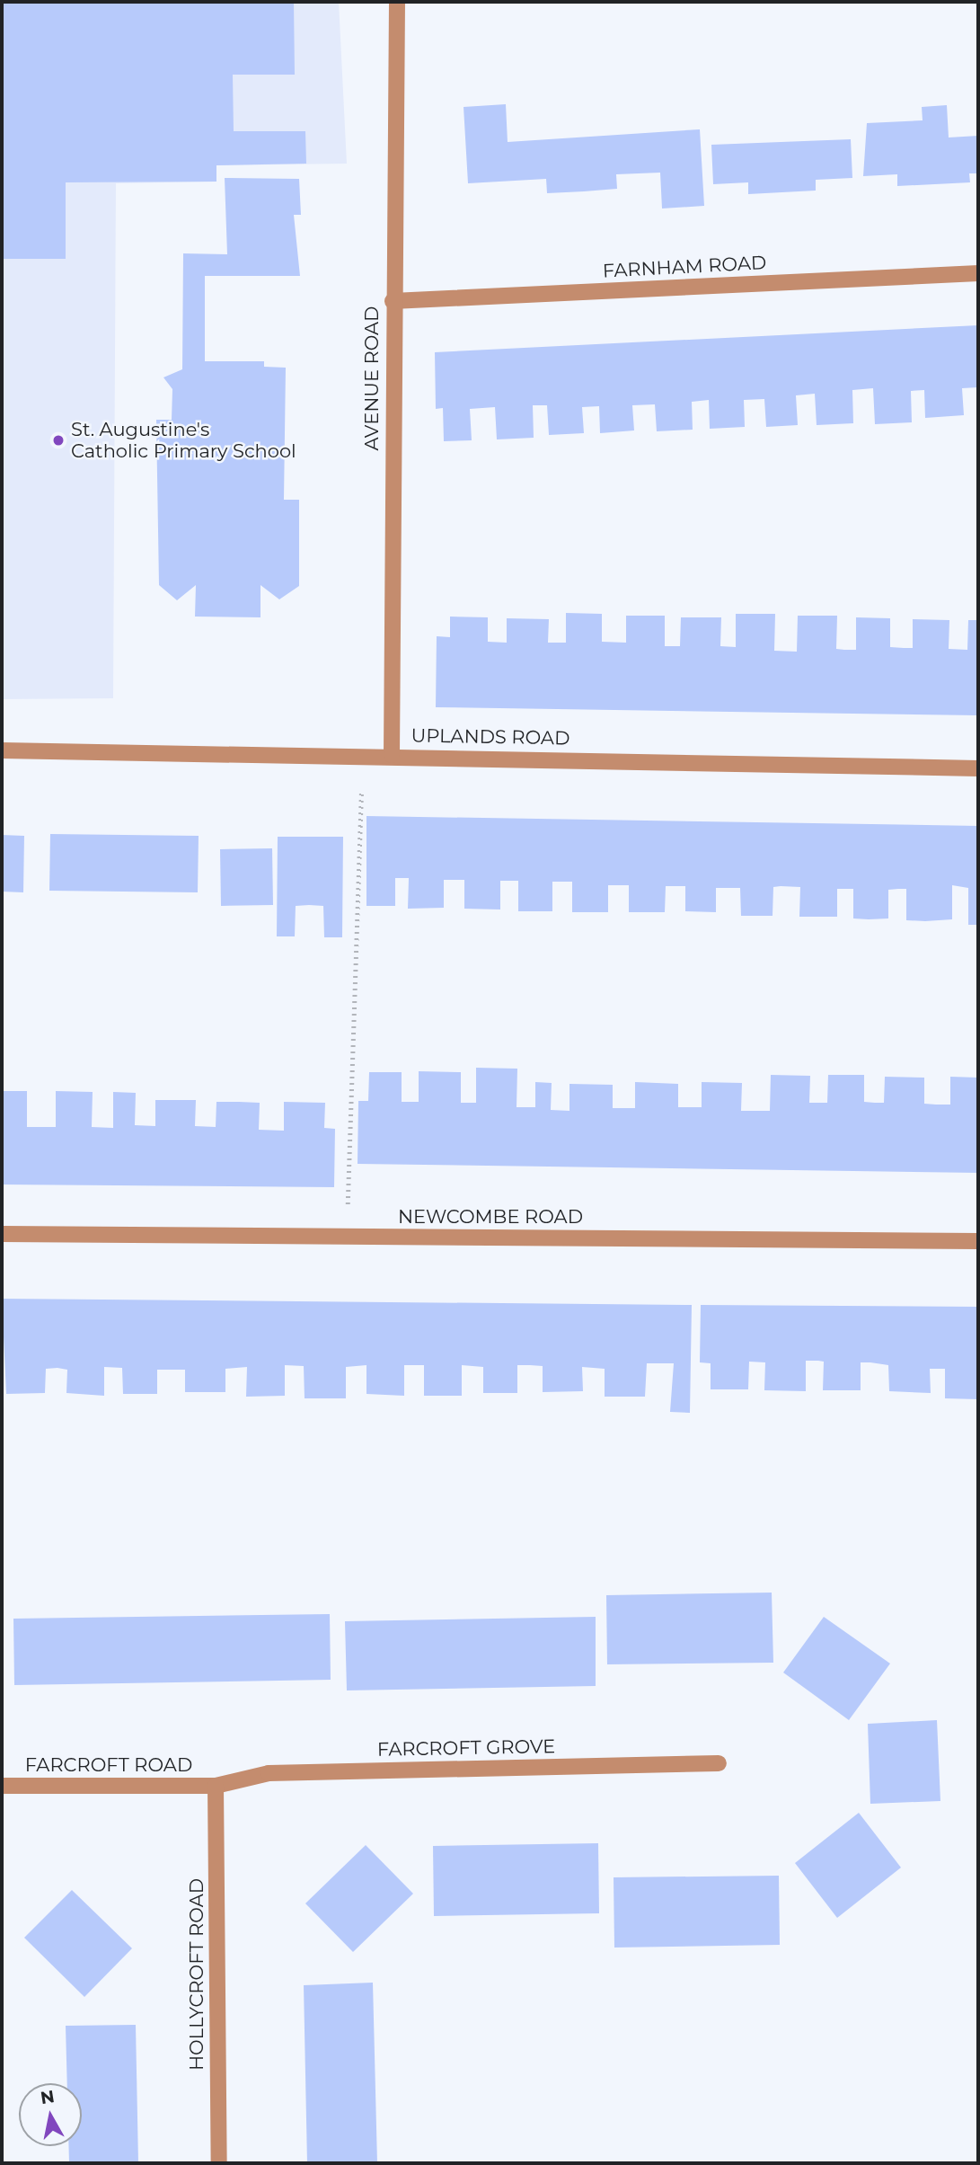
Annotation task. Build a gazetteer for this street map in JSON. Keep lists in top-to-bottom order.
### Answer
{
  "streets": {
    "street": [
      "FARNHAM ROAD",
      "AVENUE ROAD",
      "UPLANDS ROAD",
      "NEWCOMBE ROAD",
      "FARCROFT GROVE",
      "FARCROFT ROAD",
      "HOLLYCROFT ROAD"
    ]
  },
  "crossings": [
    ["FARNHAM ROAD", "AVENUE ROAD"],
    ["AVENUE ROAD", "UPLANDS ROAD"],
    ["FARCROFT GROVE", "FARCROFT ROAD"],
    ["FARCROFT GROVE", "HOLLYCROFT ROAD"],
    ["FARCROFT ROAD", "HOLLYCROFT ROAD"]
  ],
  "places": ["St. Augustine's Catholic Primary School"],
  "north": "top"
}
